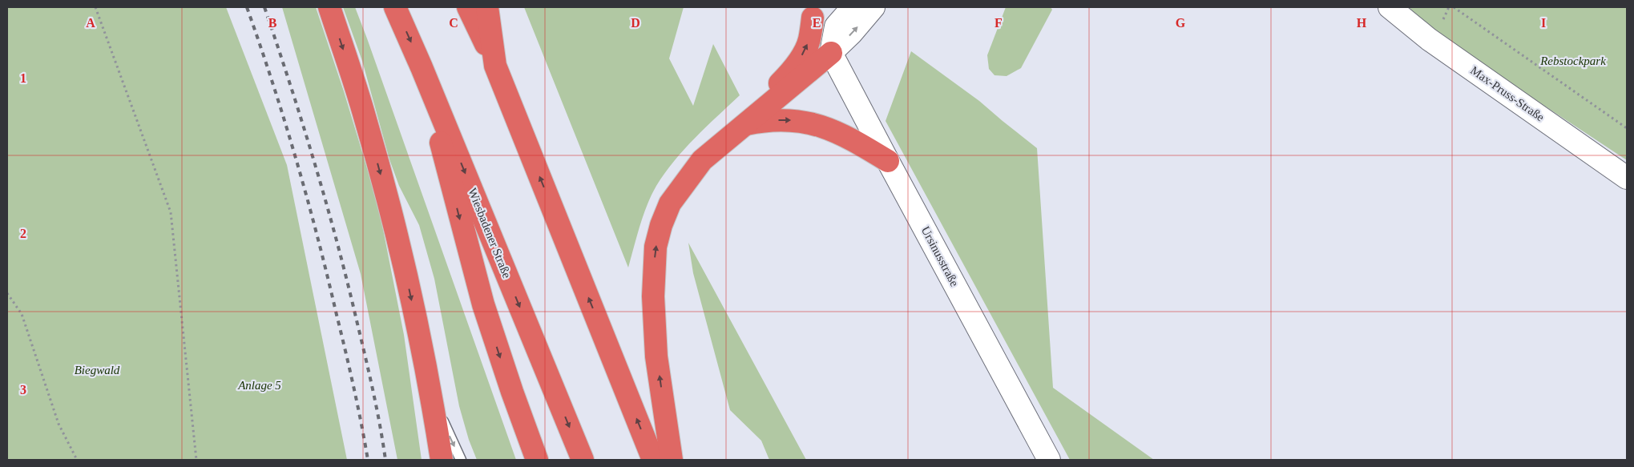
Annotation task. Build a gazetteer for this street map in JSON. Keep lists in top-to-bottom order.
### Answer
{
  "streets": {
    "highway": ["Wiesbadener Straße"],
    "main road": ["Max-Pruss-Straße", "Ursinusstraße"]
  },
  "parks": ["Rebstockpark", "Biegwald", "Anlage 5"],
  "grid": {
    "columns": [
      "A",
      "B",
      "C",
      "D",
      "E",
      "F",
      "G",
      "H",
      "I"
    ],
    "rows": ["1", "2", "3"]
  }
}
